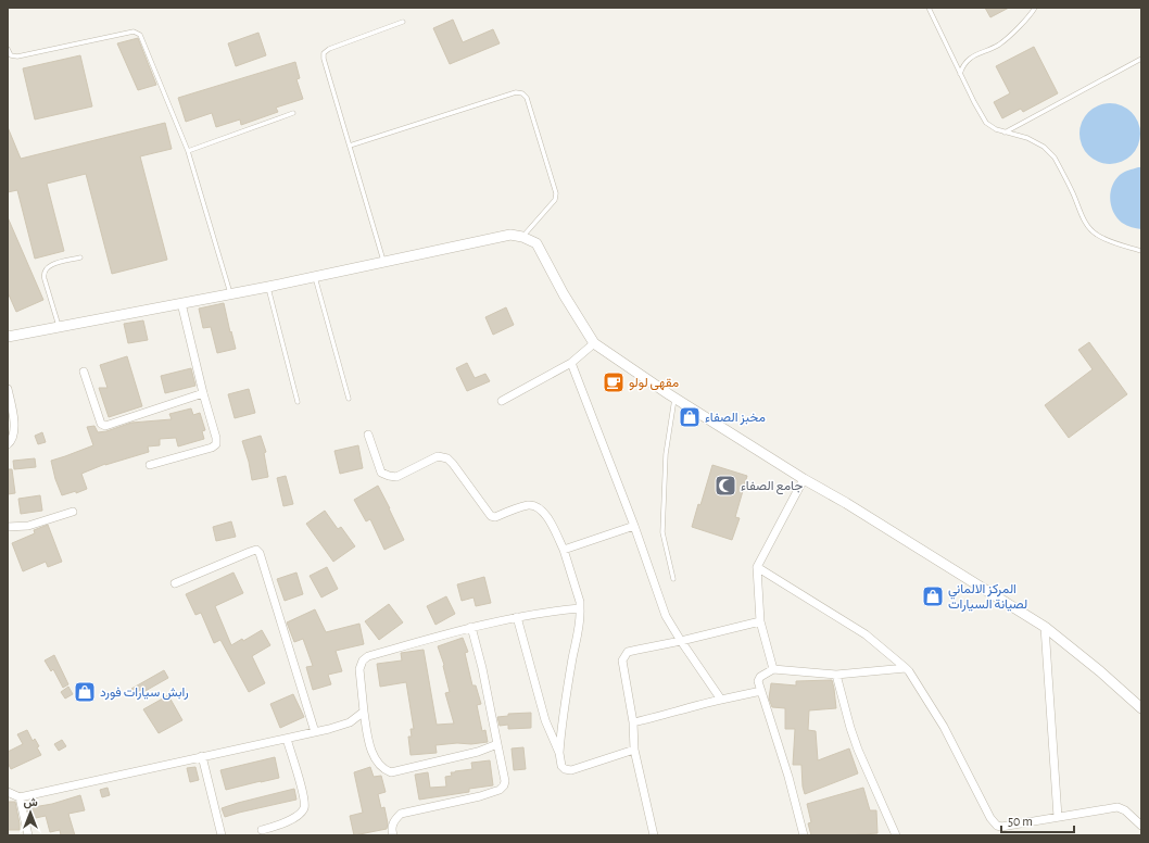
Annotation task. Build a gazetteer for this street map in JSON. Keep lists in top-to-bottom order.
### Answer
{
  "places": {
    "cafe": ["مقهى لولو"],
    "shop": ["مخبز الصفاء", "المركز الالماني لصيانة السيارات", "رابش سيارات فورد"],
    "mosque": ["جامع الصفاء"]
  },
  "scale_bar": "50 m",
  "north": "top"
}
